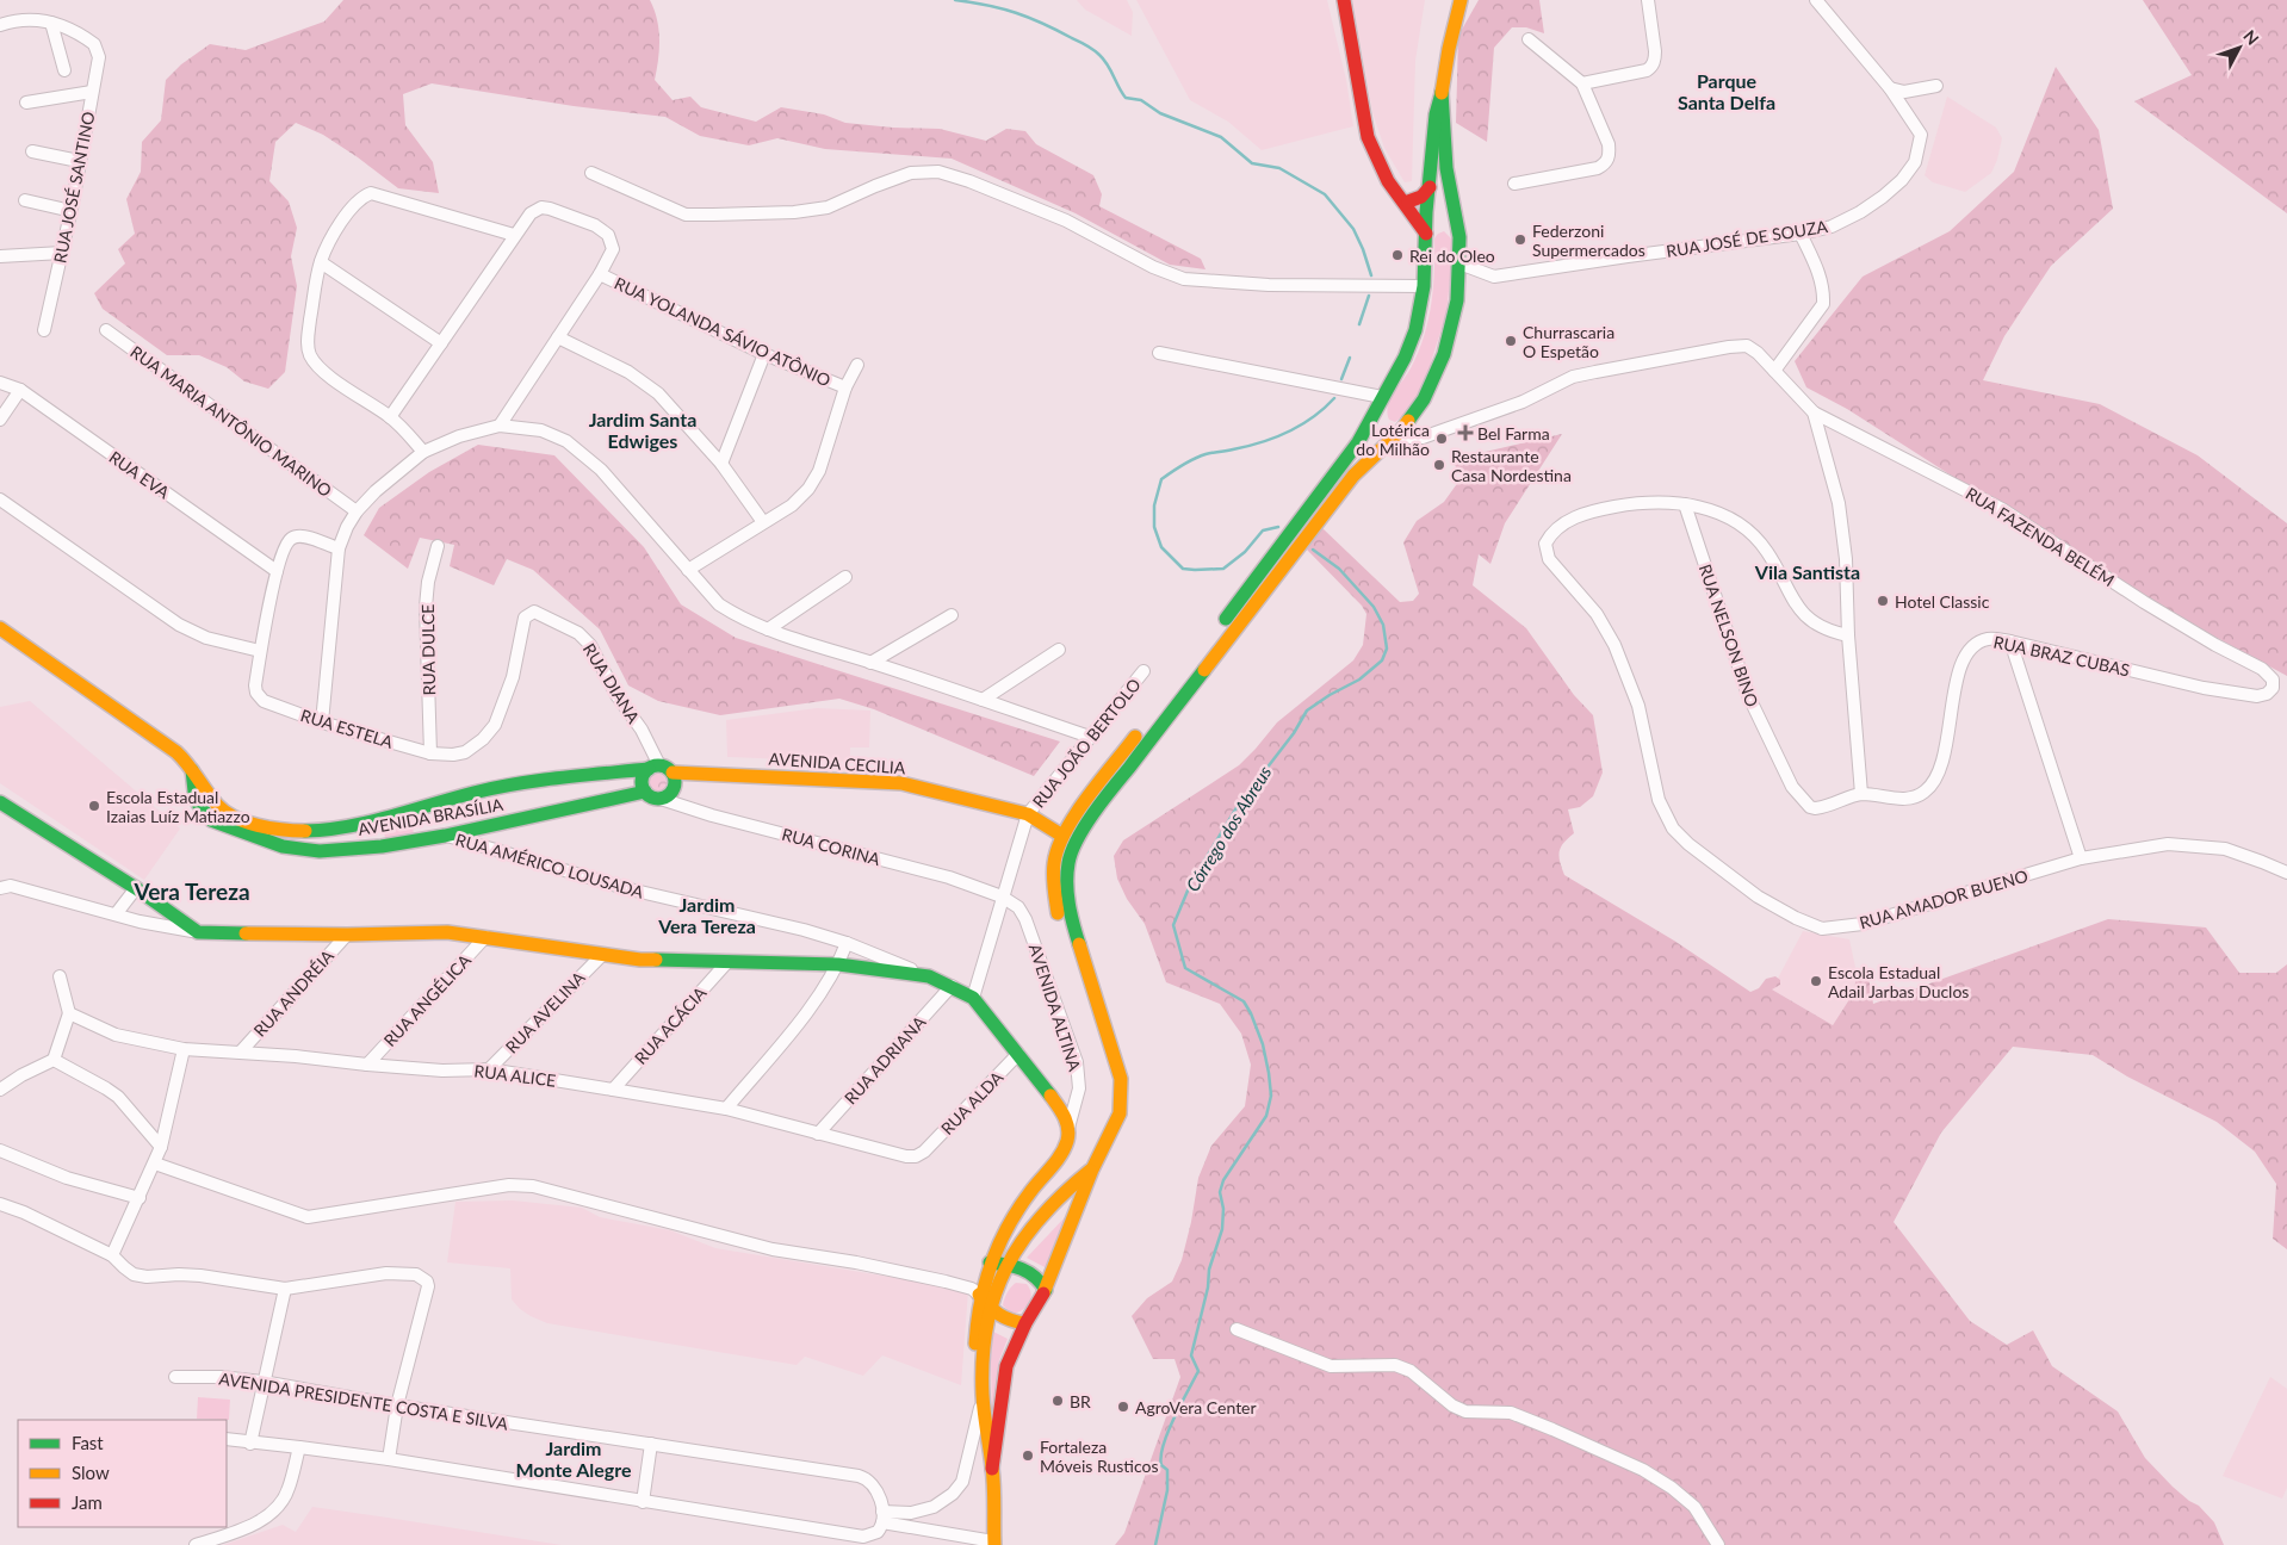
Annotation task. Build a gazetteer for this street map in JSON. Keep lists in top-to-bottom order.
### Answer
{
  "streets": {
    "street": [
      "RUA JOSÉ SANTINO",
      "RUA JOSÉ DE SOUZA",
      "RUA YOLANDA SÁVIO ATÔNIO",
      "RUA MARIA ANTÔNIO MARINO",
      "RUA EVA",
      "RUA FAZENDA BELÉM",
      "RUA NELSON BINO",
      "RUA DULCE",
      "RUA BRAZ CUBAS",
      "RUA DIANA",
      "RUA ESTELA",
      "RUA JOÃO BERTOLO",
      "AVENIDA CECILIA",
      "AVENIDA BRASÍLIA",
      "RUA CORINA",
      "RUA AMÉRICO LOUSADA",
      "RUA AMADOR BUENO",
      "RUA ANDRÉIA",
      "RUA ANGÉLICA",
      "AVENIDA ALTINA",
      "RUA AVELINA",
      "RUA ACÁCIA",
      "RUA ADRIANA",
      "RUA ALICE",
      "RUA ALDA",
      "AVENIDA PRESIDENTE COSTA E SILVA"
    ]
  },
  "crossings": [
    ["RUA FAZENDA BELÉM", "RUA BRAZ CUBAS"],
    ["RUA NELSON BINO", "RUA BRAZ CUBAS"],
    ["RUA NELSON BINO", "RUA AMADOR BUENO"],
    ["RUA DULCE", "RUA DIANA"],
    ["RUA DULCE", "RUA ESTELA"],
    ["RUA DIANA", "RUA ESTELA"],
    ["RUA DIANA", "AVENIDA CECILIA"],
    ["RUA DIANA", "AVENIDA BRASÍLIA"],
    ["RUA DIANA", "RUA CORINA"],
    ["RUA JOÃO BERTOLO", "AVENIDA CECILIA"],
    ["AVENIDA CECILIA", "AVENIDA BRASÍLIA"],
    ["AVENIDA CECILIA", "RUA CORINA"],
    ["AVENIDA BRASÍLIA", "RUA CORINA"],
    ["AVENIDA BRASÍLIA", "RUA AMÉRICO LOUSADA"],
    ["RUA CORINA", "AVENIDA ALTINA"],
    ["RUA ANDRÉIA", "RUA ALICE"],
    ["RUA ANGÉLICA", "RUA ALICE"],
    ["RUA AVELINA", "RUA ALICE"],
    ["RUA ACÁCIA", "RUA ALICE"],
    ["RUA ADRIANA", "RUA ALICE"],
    ["RUA ALICE", "RUA ALDA"]
  ],
  "districts": [
    "Parque Santa Delfa",
    "Jardim Santa Edwiges",
    "Vila Santista",
    "Vera Tereza",
    "Jardim Vera Tereza",
    "Jardim Monte Alegre"
  ],
  "water": ["Córrego dos Abreus"],
  "places": {
    "other": [
      "Federzoni Supermercados",
      "Rei do Oleo",
      "Churrascaria O Espetão",
      "Lotérica do Milhão",
      "Restaurante Casa Nordestina",
      "Hotel Classic",
      "Escola Estadual Izaias Luíz Matiazzo",
      "Escola Estadual Adail Jarbas Duclos",
      "BR",
      "AgroVera Center",
      "Fortaleza Móveis Rusticos"
    ],
    "health": ["Bel Farma"]
  },
  "legend": ["Fast", "Slow", "Jam"],
  "north": "top right"
}
